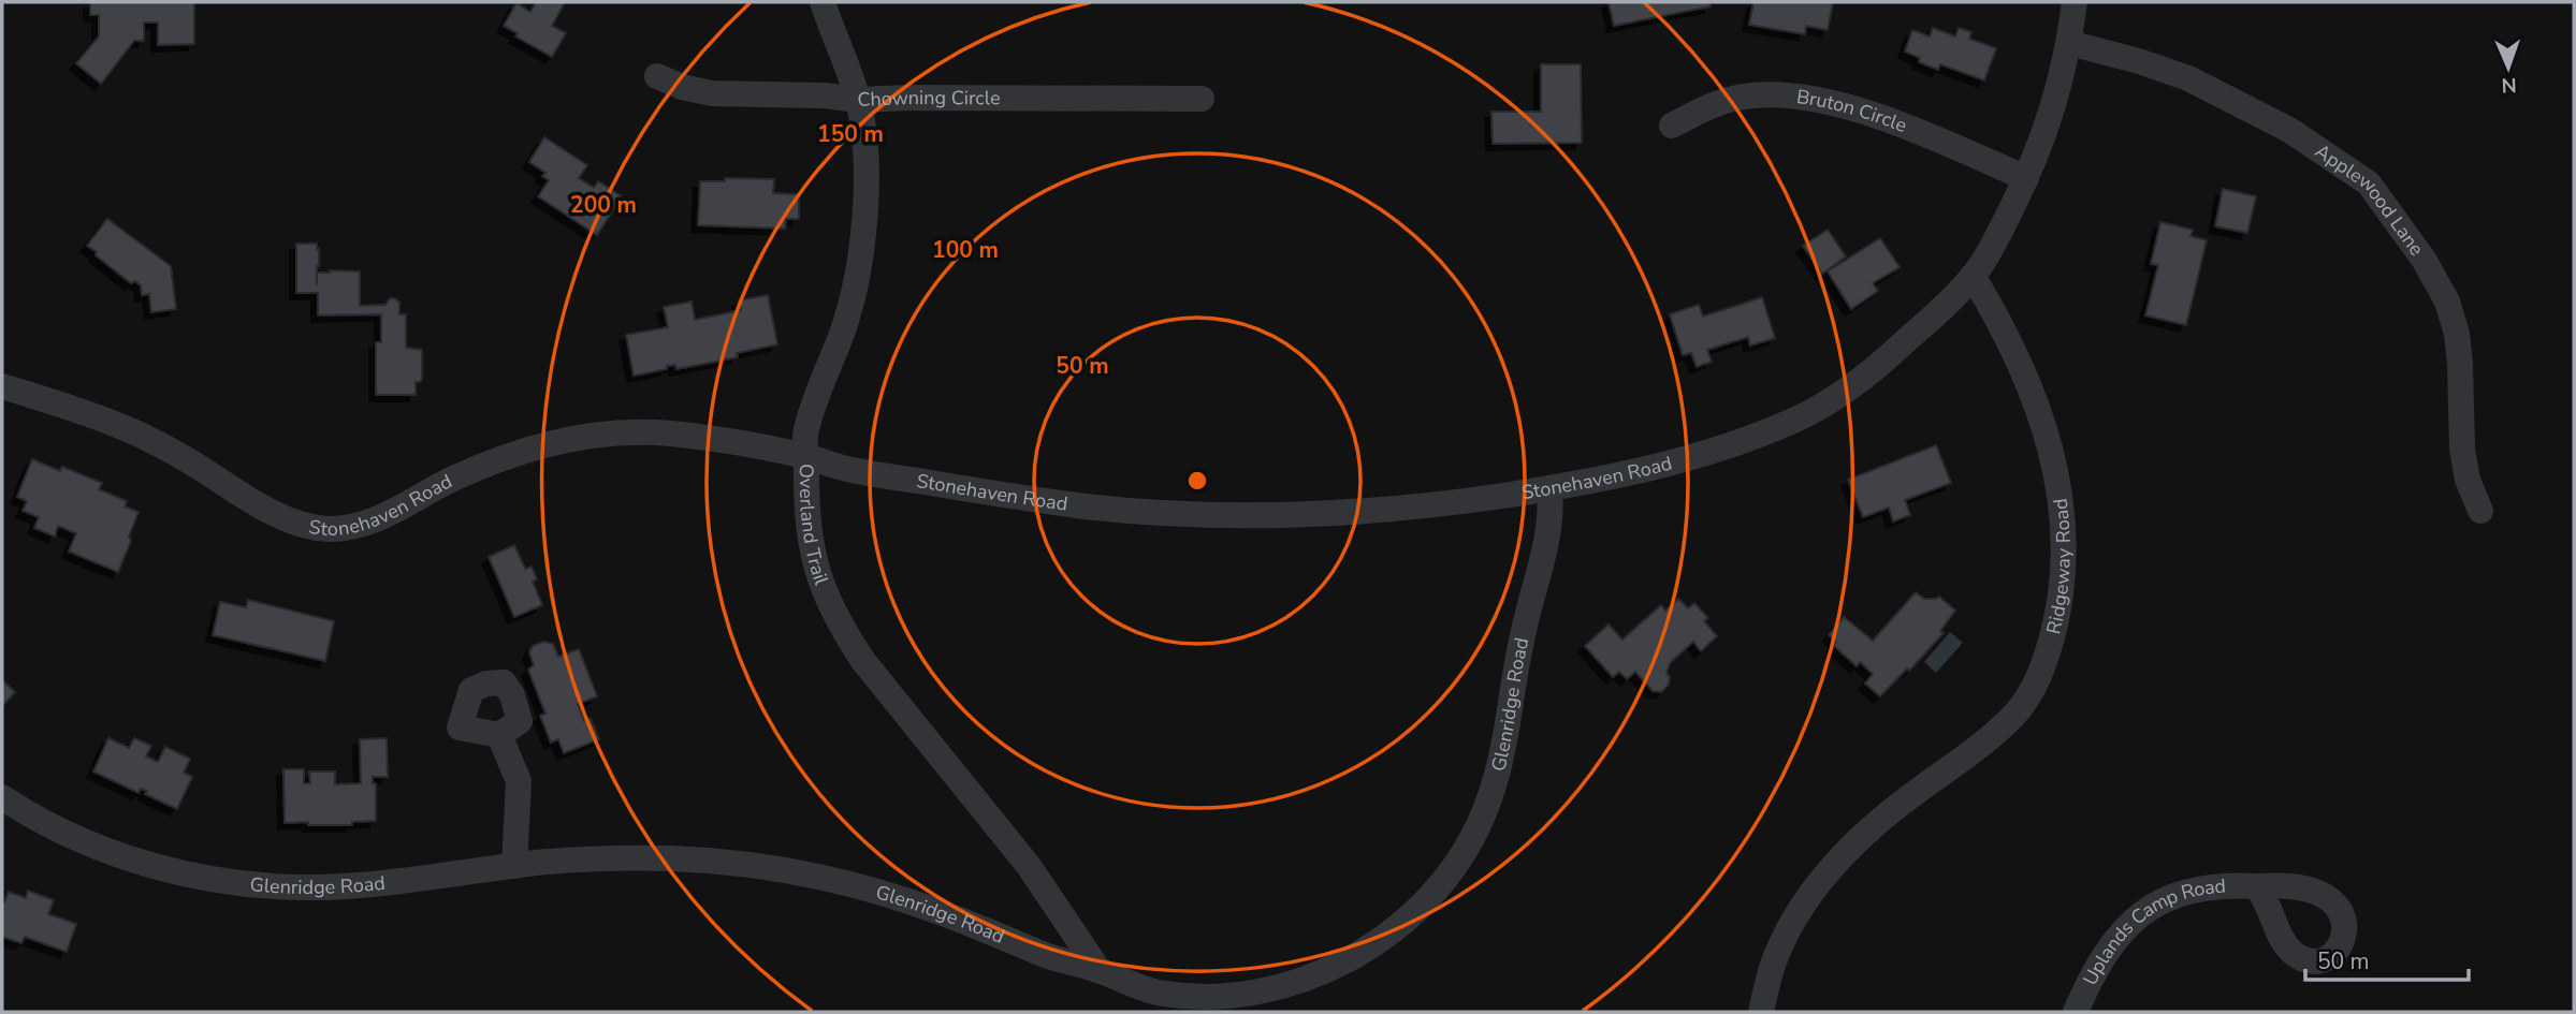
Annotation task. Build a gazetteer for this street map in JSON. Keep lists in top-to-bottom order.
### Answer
{
  "streets": {
    "street": [
      "Chowning Circle",
      "Bruton Circle",
      "Applewood Lane",
      "Stonehaven Road",
      "Overland Trail",
      "Ridgeway Road",
      "Glenridge Road",
      "Uplands Camp Road"
    ]
  },
  "crossings": [
    ["Chowning Circle", "Overland Trail"],
    ["Stonehaven Road", "Overland Trail"],
    ["Stonehaven Road", "Ridgeway Road"],
    ["Stonehaven Road", "Glenridge Road"],
    ["Overland Trail", "Glenridge Road"]
  ],
  "scale_bar": "50 m",
  "north": "bottom",
  "rings": [
    "150 m",
    "200 m",
    "100 m",
    "50 m"
  ]
}
